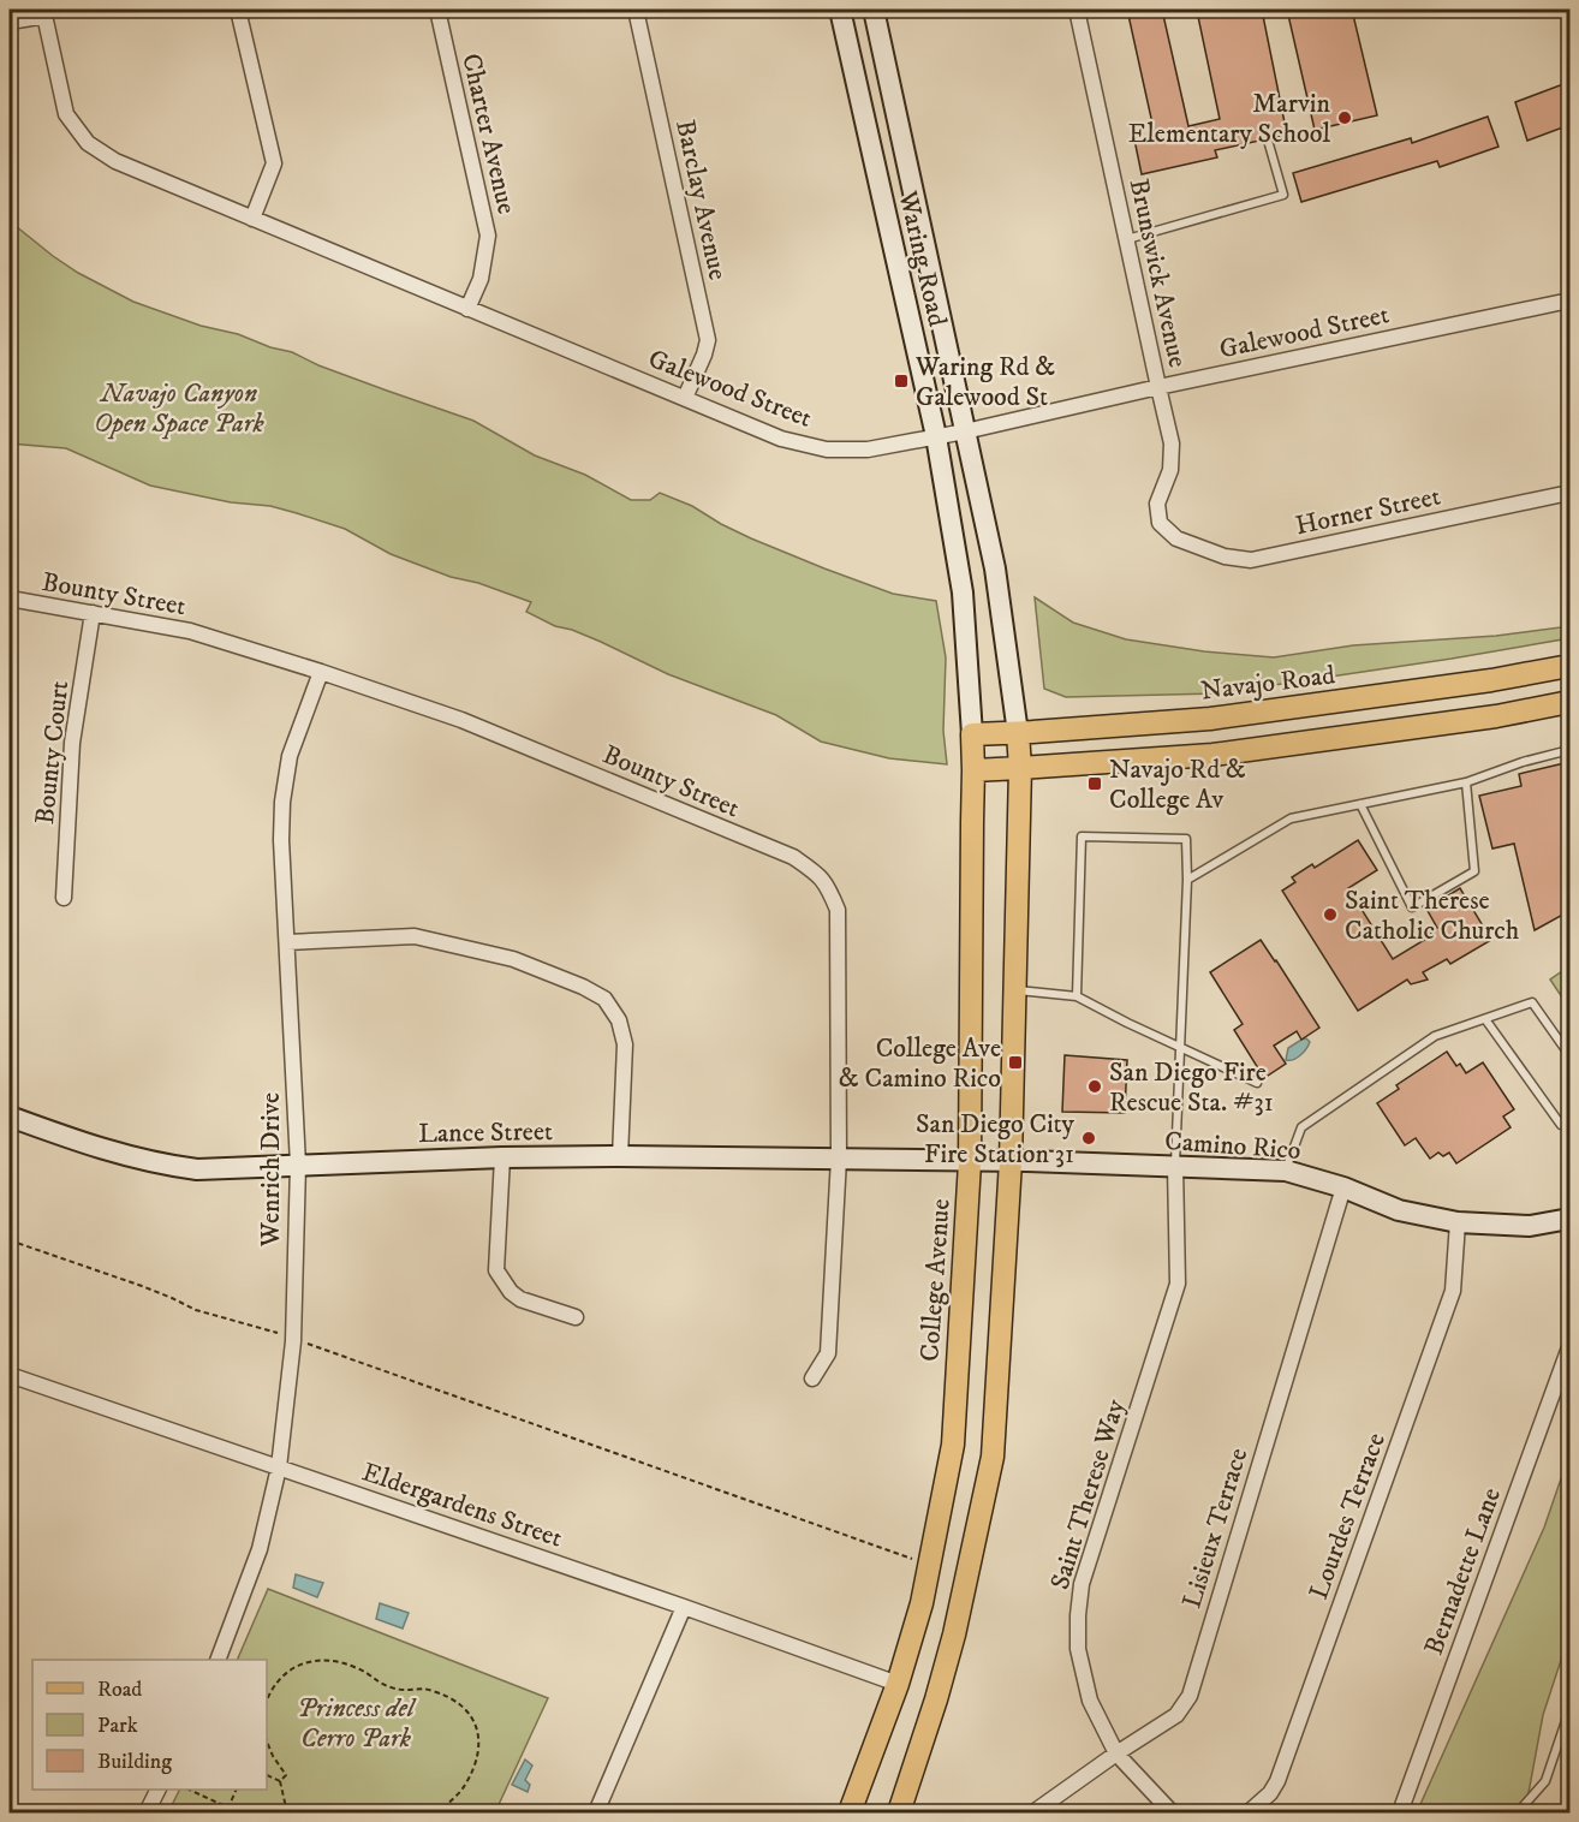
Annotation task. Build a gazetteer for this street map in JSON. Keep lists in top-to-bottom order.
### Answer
{
  "streets": {
    "main road": ["Navajo Road", "College Avenue"],
    "street": [
      "Charter Avenue",
      "Barclay Avenue",
      "Waring Road",
      "Brunswick Avenue",
      "Galewood Street",
      "Horner Street",
      "Bounty Street",
      "Bounty Court",
      "Lance Street",
      "Camino Rico",
      "Wenrich Drive",
      "Saint Therese Way",
      "Eldergardens Street",
      "Lourdes Terrace",
      "Lisieux Terrace",
      "Bernadette Lane"
    ]
  },
  "crossings": [
    ["Charter Avenue", "Galewood Street"],
    ["Barclay Avenue", "Galewood Street"],
    ["Waring Road", "Galewood Street"],
    ["Waring Road", "Navajo Road"],
    ["Waring Road", "College Avenue"],
    ["Brunswick Avenue", "Galewood Street"],
    ["Brunswick Avenue", "Horner Street"],
    ["Bounty Street", "Bounty Court"],
    ["Bounty Street", "Lance Street"],
    ["Bounty Street", "Wenrich Drive"],
    ["Navajo Road", "College Avenue"],
    ["Lance Street", "Camino Rico"],
    ["Lance Street", "Wenrich Drive"],
    ["Lance Street", "College Avenue"],
    ["Camino Rico", "College Avenue"],
    ["Camino Rico", "Saint Therese Way"],
    ["Camino Rico", "Lourdes Terrace"],
    ["Camino Rico", "Lisieux Terrace"],
    ["Wenrich Drive", "Eldergardens Street"],
    ["College Avenue", "Eldergardens Street"],
    ["Saint Therese Way", "Lisieux Terrace"]
  ],
  "parks": ["Navajo Canyon Open Space Park", "Princess del Cerro Park"],
  "places": {
    "other": [
      "Marvin Elementary School",
      "Saint Therese Catholic Church",
      "San Diego Fire Rescue Sta. #31",
      "San Diego City Fire Station 31"
    ],
    "transit": ["Waring Rd & Galewood St", "Navajo Rd & College Av", "College Ave & Camino Rico"]
  },
  "legend": ["Road", "Park", "Building"]
}
